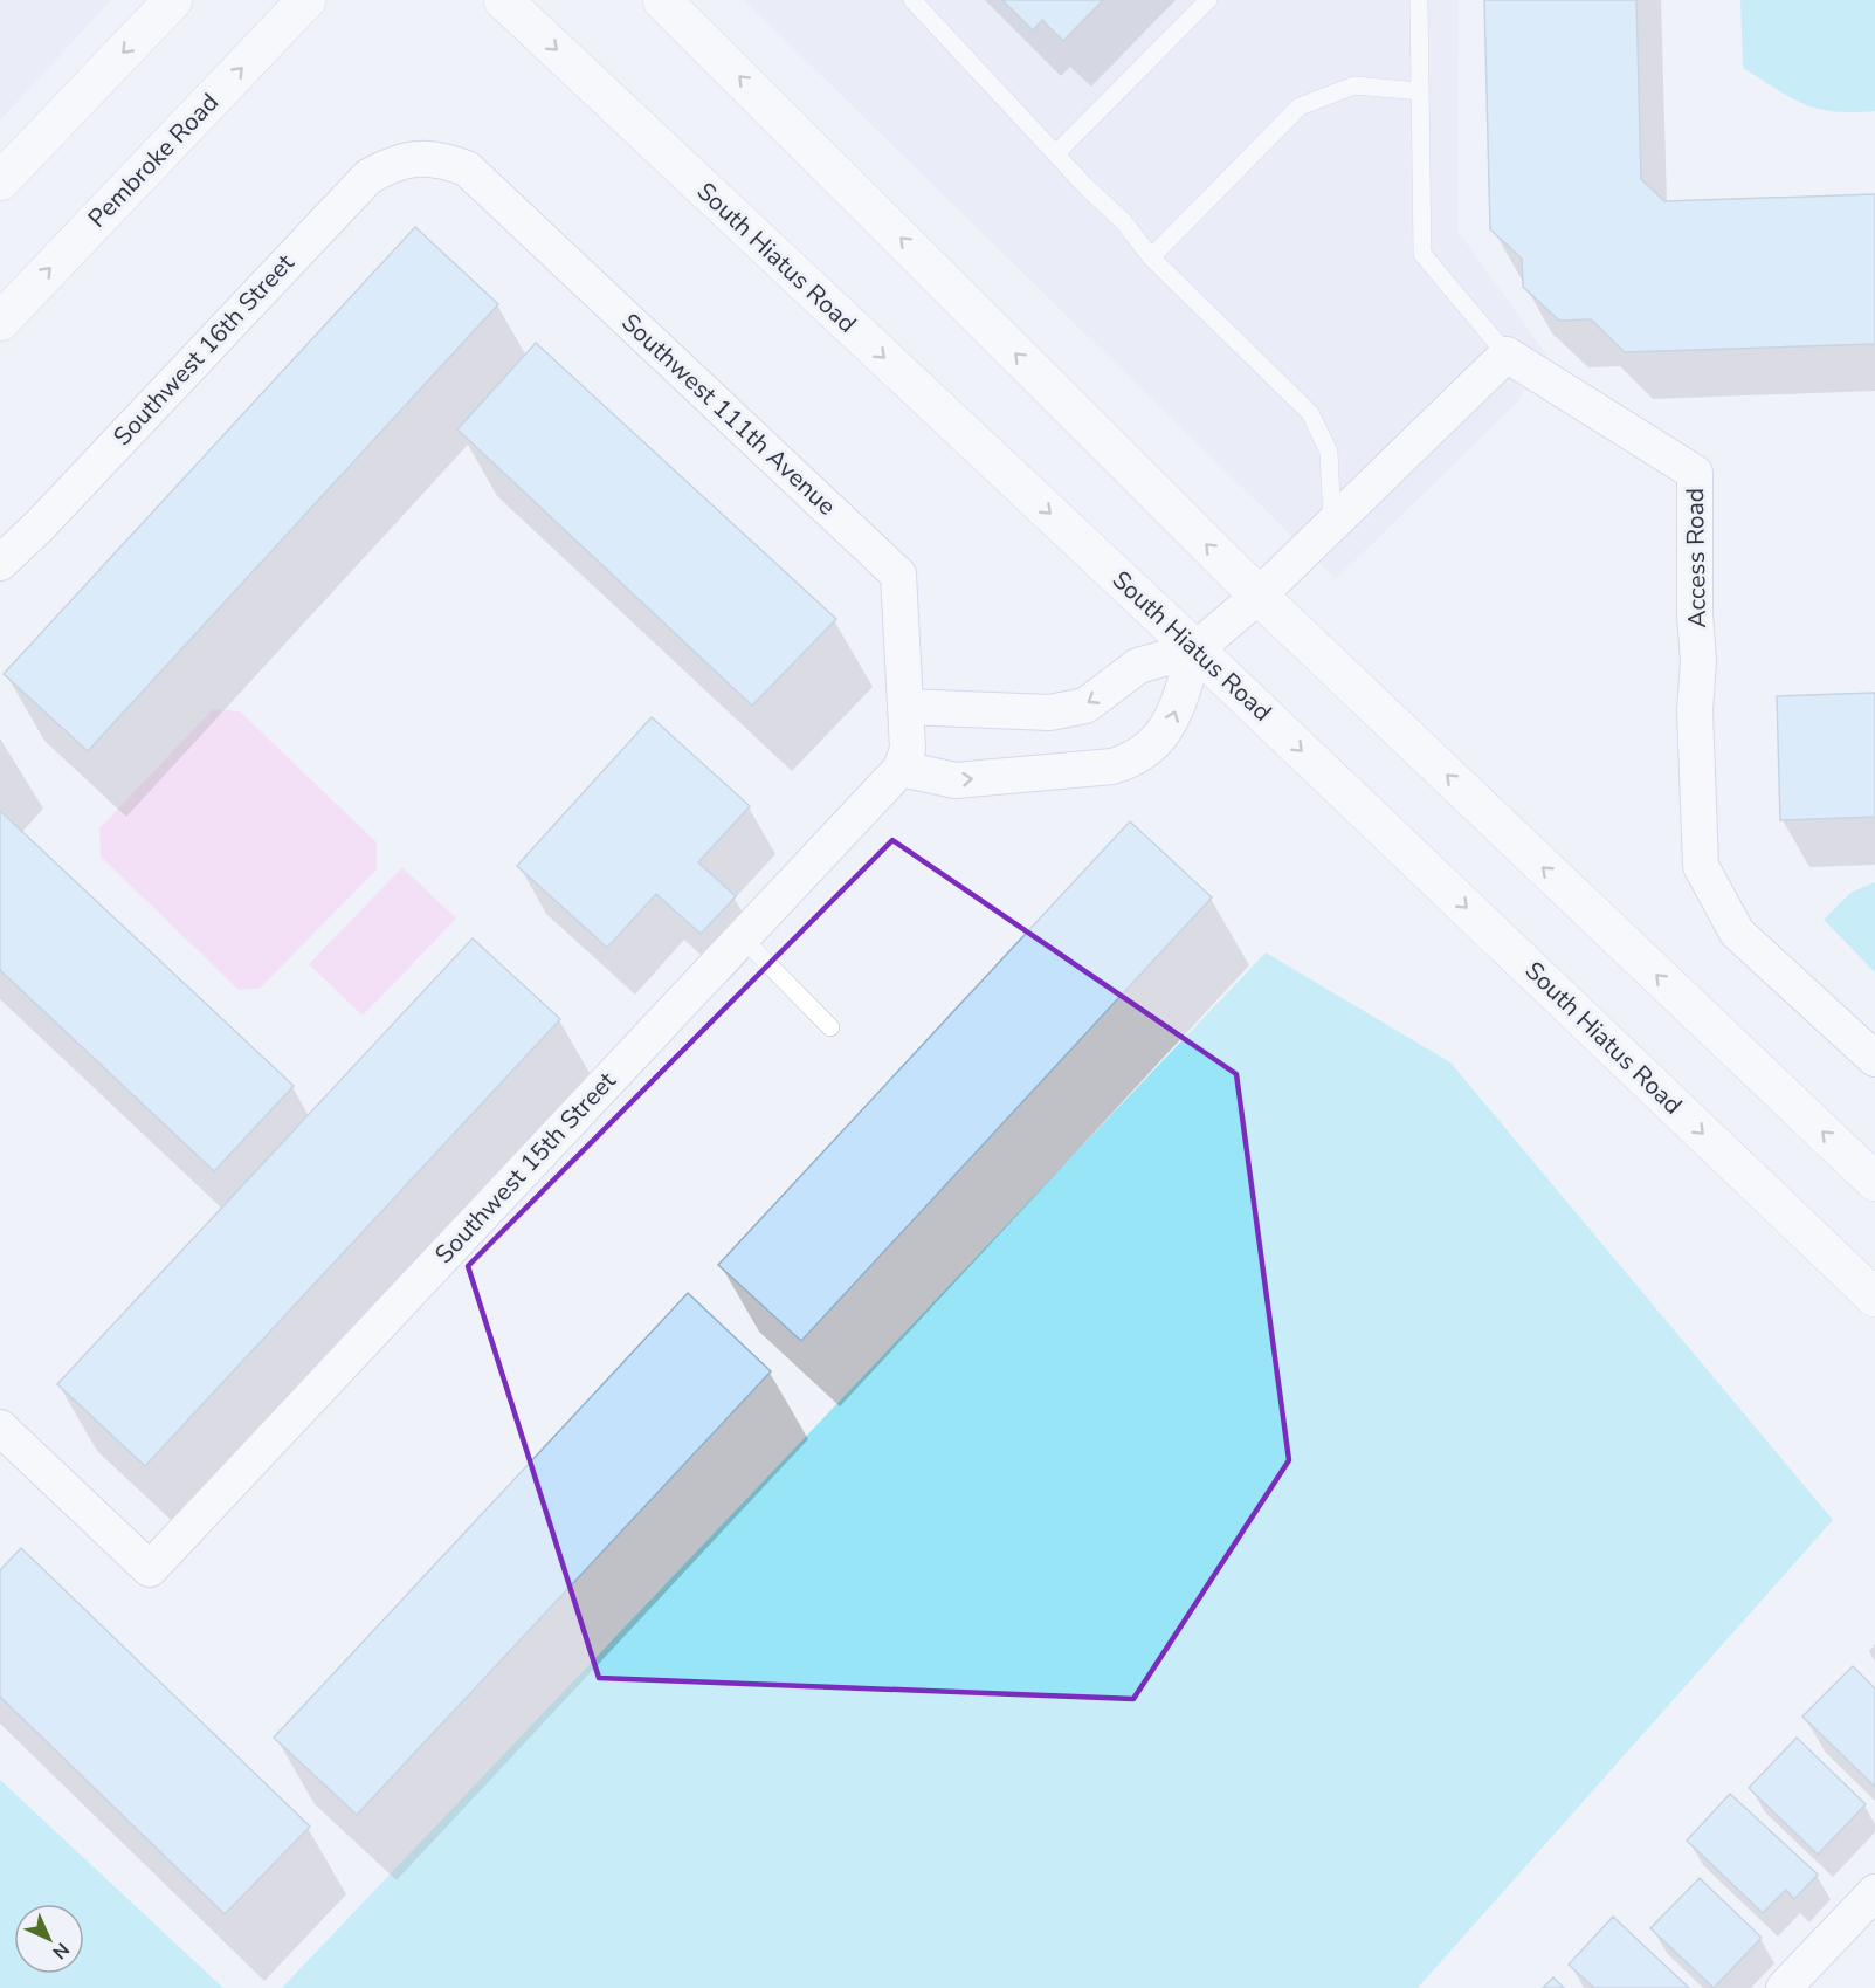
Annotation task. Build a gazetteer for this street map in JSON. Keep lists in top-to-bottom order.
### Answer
{
  "streets": {
    "main road": ["Pembroke Road", "South Hiatus Road"],
    "street": [
      "Southwest 16th Street",
      "Southwest 111th Avenue",
      "Access Road",
      "Southwest 15th Street"
    ]
  },
  "crossings": [
    ["Southwest 16th Street", "Southwest 111th Avenue"],
    ["Southwest 111th Avenue", "Southwest 15th Street"]
  ],
  "north": "bottom right"
}
